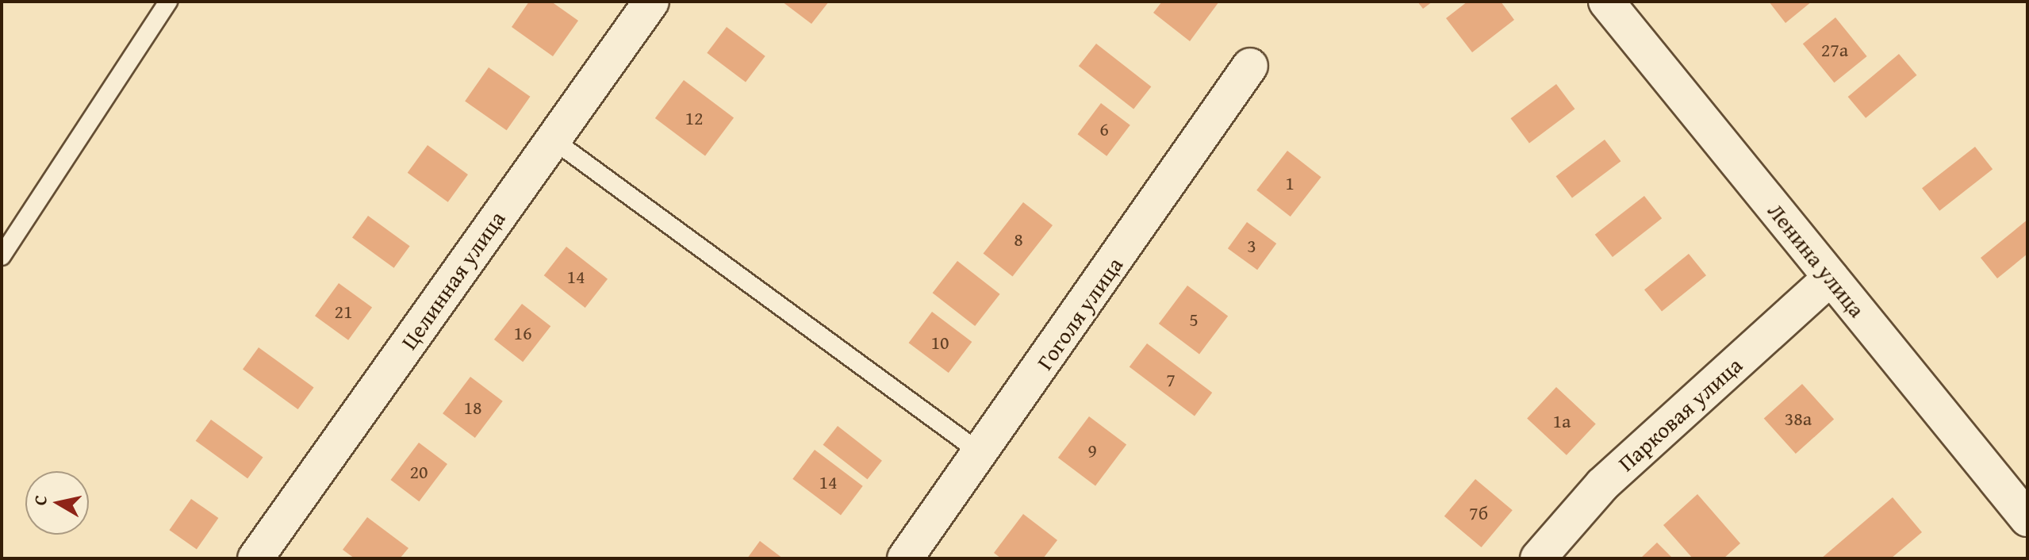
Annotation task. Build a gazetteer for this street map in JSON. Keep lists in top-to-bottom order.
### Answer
{
  "streets": {
    "street": [
      "Ленина улица",
      "Целинная улица",
      "Гоголя улица",
      "Парковая улица"
    ]
  },
  "crossings": [
    ["Ленина улица", "Парковая улица"]
  ],
  "house_numbers": [
    "27а",
    "12",
    "6",
    "1",
    "8",
    "3",
    "14",
    "21",
    "5",
    "16",
    "10",
    "7",
    "18",
    "38а",
    "1а",
    "9",
    "20",
    "14",
    "7б"
  ],
  "north": "left"
}
